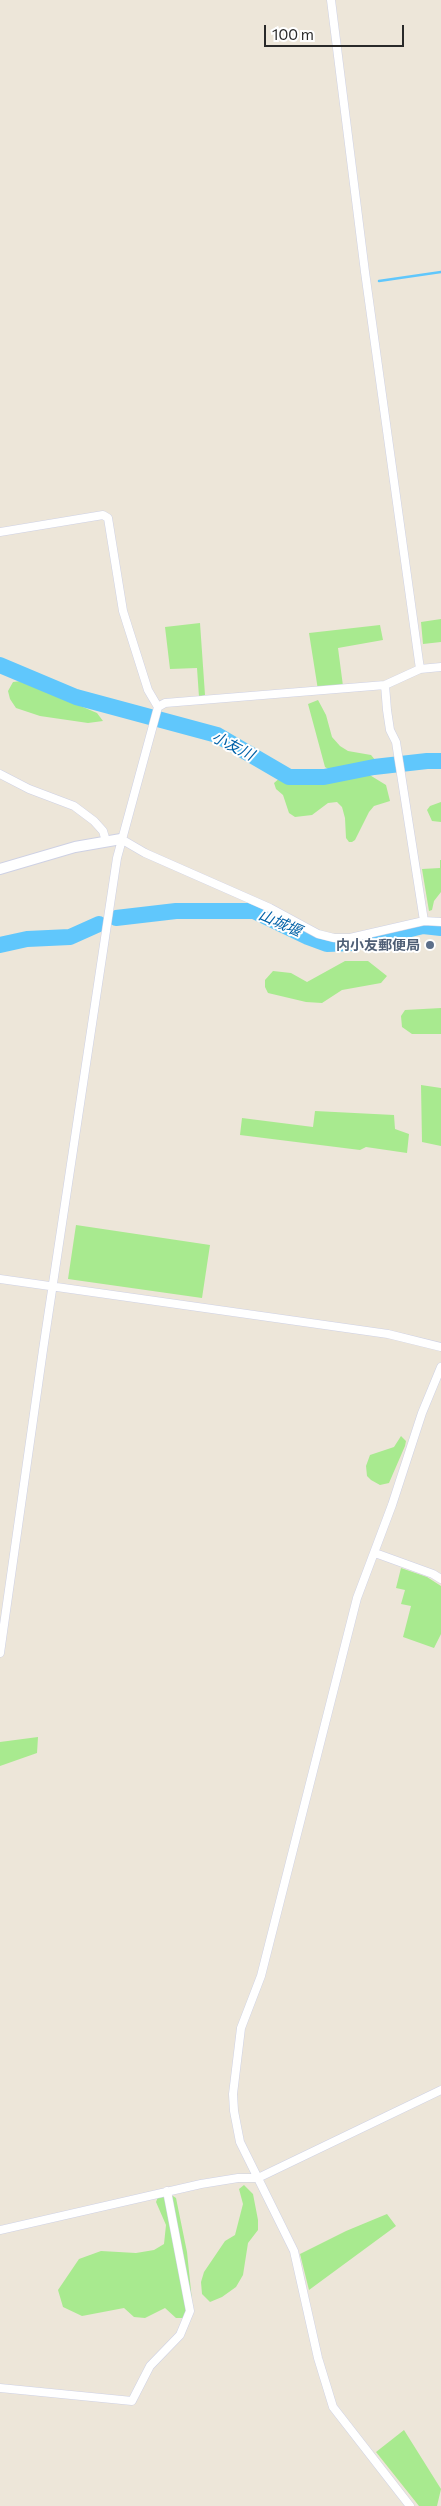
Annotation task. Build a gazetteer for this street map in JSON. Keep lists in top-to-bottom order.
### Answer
{
  "water": ["小友川", "山城堰"],
  "places": ["内小友郵便局"],
  "scale_bar": "100 m"
}
